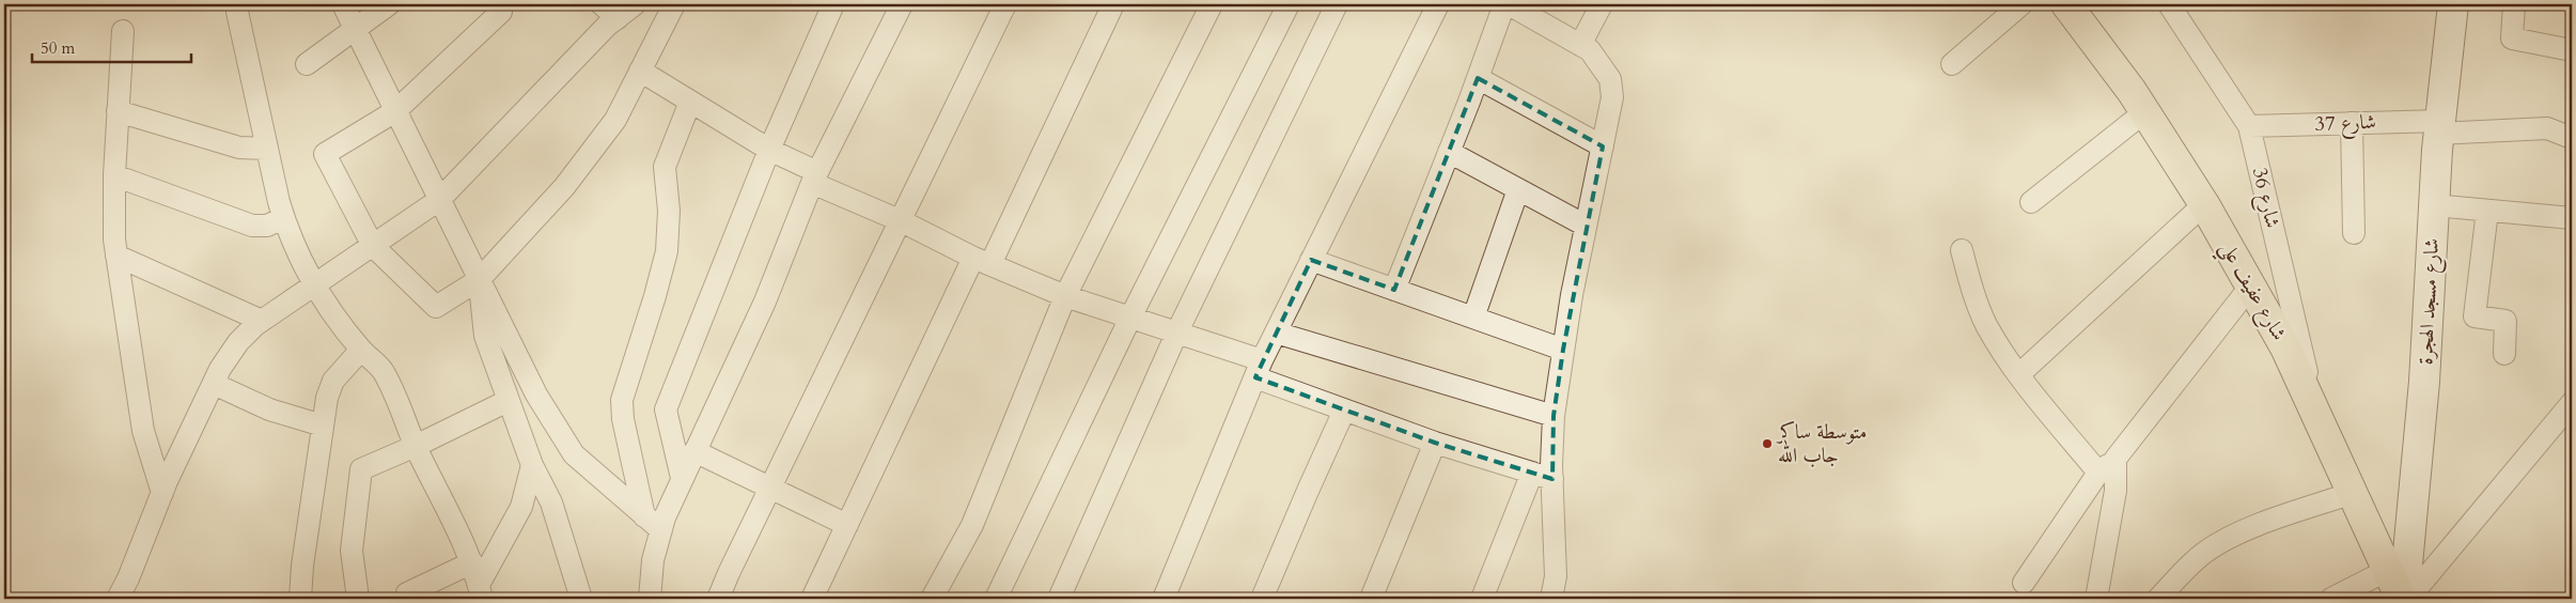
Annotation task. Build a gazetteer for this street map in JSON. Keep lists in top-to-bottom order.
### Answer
{
  "streets": {
    "main road": ["شارع عفيف علي"],
    "street": ["شارع 37", "شارع 36", "شارع مسجد الهجرة"]
  },
  "crossings": [
    ["شارع 37", "شارع 36"],
    ["شارع 37", "شارع مسجد الهجرة"],
    ["شارع 36", "شارع عفيف علي"],
    ["شارع عفيف علي", "شارع مسجد الهجرة"]
  ],
  "places": ["متوسطة ساكر جاب الله"],
  "scale_bar": "50 m"
}
